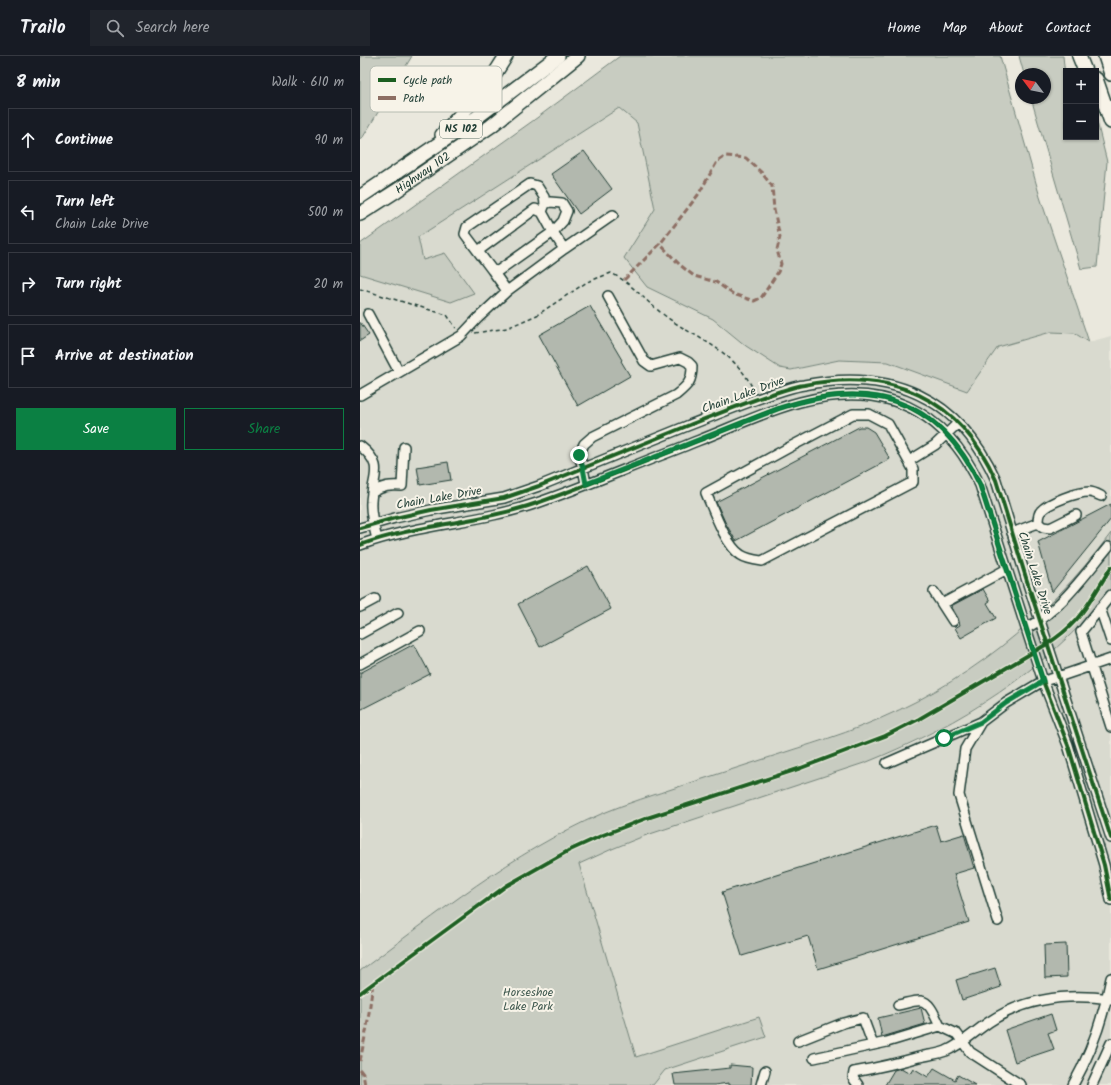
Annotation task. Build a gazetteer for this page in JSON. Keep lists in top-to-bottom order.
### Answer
{
  "streets": {
    "highway": ["NS 102", "Highway 102"],
    "street": ["Chain Lake Drive"]
  },
  "parks": ["Horseshoe Lake Park"],
  "legend": ["Cycle path", "Path"],
  "north": "top left",
  "page": {
    "header": "Trailo",
    "search": "Search here",
    "nav": [
      "Home",
      "Map",
      "About",
      "Contact"
    ],
    "heading": ["8 min", "Walk · 610 m"],
    "map_buttons": ["+", "−"],
    "list": [
      ["Continue", "90 m"],
      ["Turn left", "Chain Lake Drive", "500 m"],
      ["Turn right", "20 m"],
      "Arrive at destination"
    ],
    "buttons": ["Save", "Share"]
  }
}
